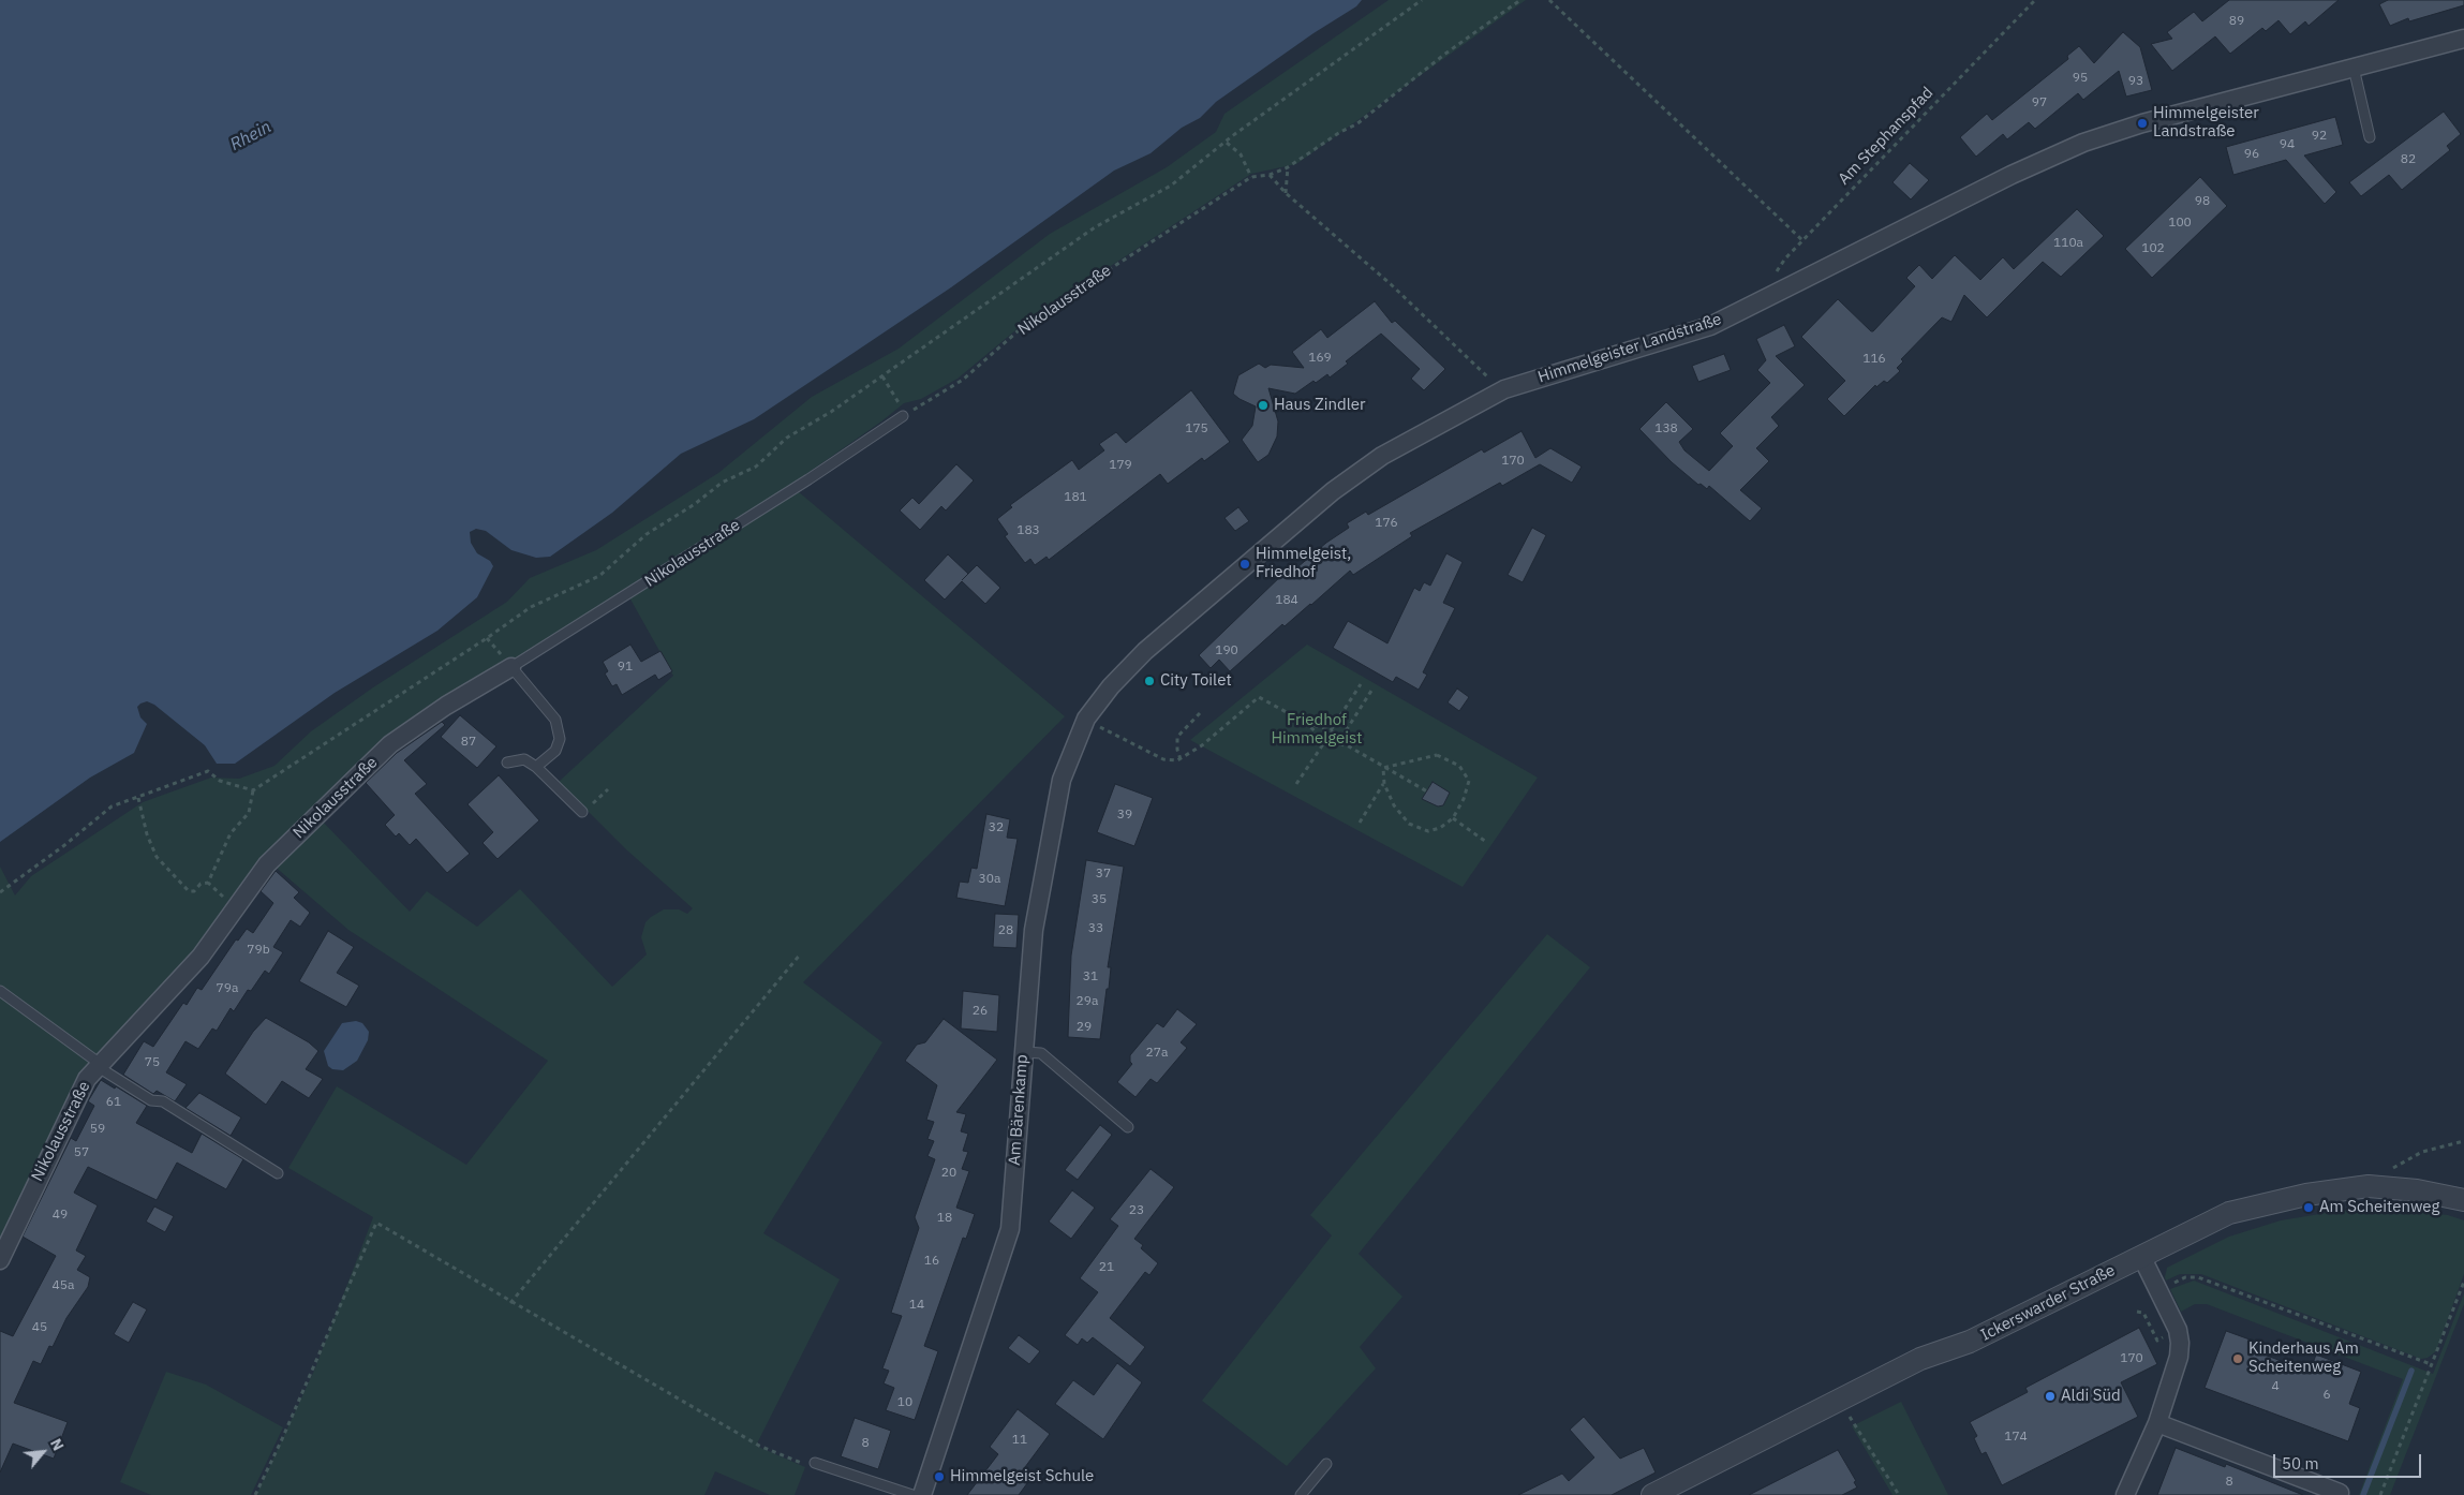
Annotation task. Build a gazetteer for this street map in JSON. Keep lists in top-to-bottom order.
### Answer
{
  "streets": {
    "street": [
      "Nikolausstraße",
      "Himmelgeister Landstraße",
      "Am Bärenkamp",
      "Ickerswarder Straße"
    ],
    "path": ["Am Stephanspfad"]
  },
  "crossings": [
    ["Am Stephanspfad", "Himmelgeister Landstraße"],
    ["Himmelgeister Landstraße", "Am Bärenkamp"]
  ],
  "water": ["Rhein"],
  "parks": ["Friedhof Himmelgeist"],
  "places": [
    "Himmelgeister Landstraße",
    "Haus Zindler",
    "Himmelgeist, Friedhof",
    "City Toilet",
    "Am Scheitenweg",
    "Kinderhaus Am Scheitenweg",
    "Aldi Süd",
    "Himmelgeist Schule"
  ],
  "house_numbers": [
    "89",
    "95",
    "93",
    "97",
    "92",
    "94",
    "96",
    "82",
    "98",
    "100",
    "110a",
    "102",
    "169",
    "116",
    "175",
    "138",
    "170",
    "179",
    "181",
    "176",
    "183",
    "184",
    "190",
    "91",
    "87",
    "39",
    "32",
    "37",
    "30a",
    "35",
    "33",
    "28",
    "79b",
    "31",
    "79a",
    "29a",
    "26",
    "29",
    "27a",
    "75",
    "61",
    "59",
    "57",
    "20",
    "23",
    "49",
    "18",
    "16",
    "21",
    "45a",
    "14",
    "45",
    "170",
    "4",
    "6",
    "10",
    "174",
    "11",
    "8",
    "8"
  ],
  "scale_bar": "50 m",
  "north": "top right"
}
